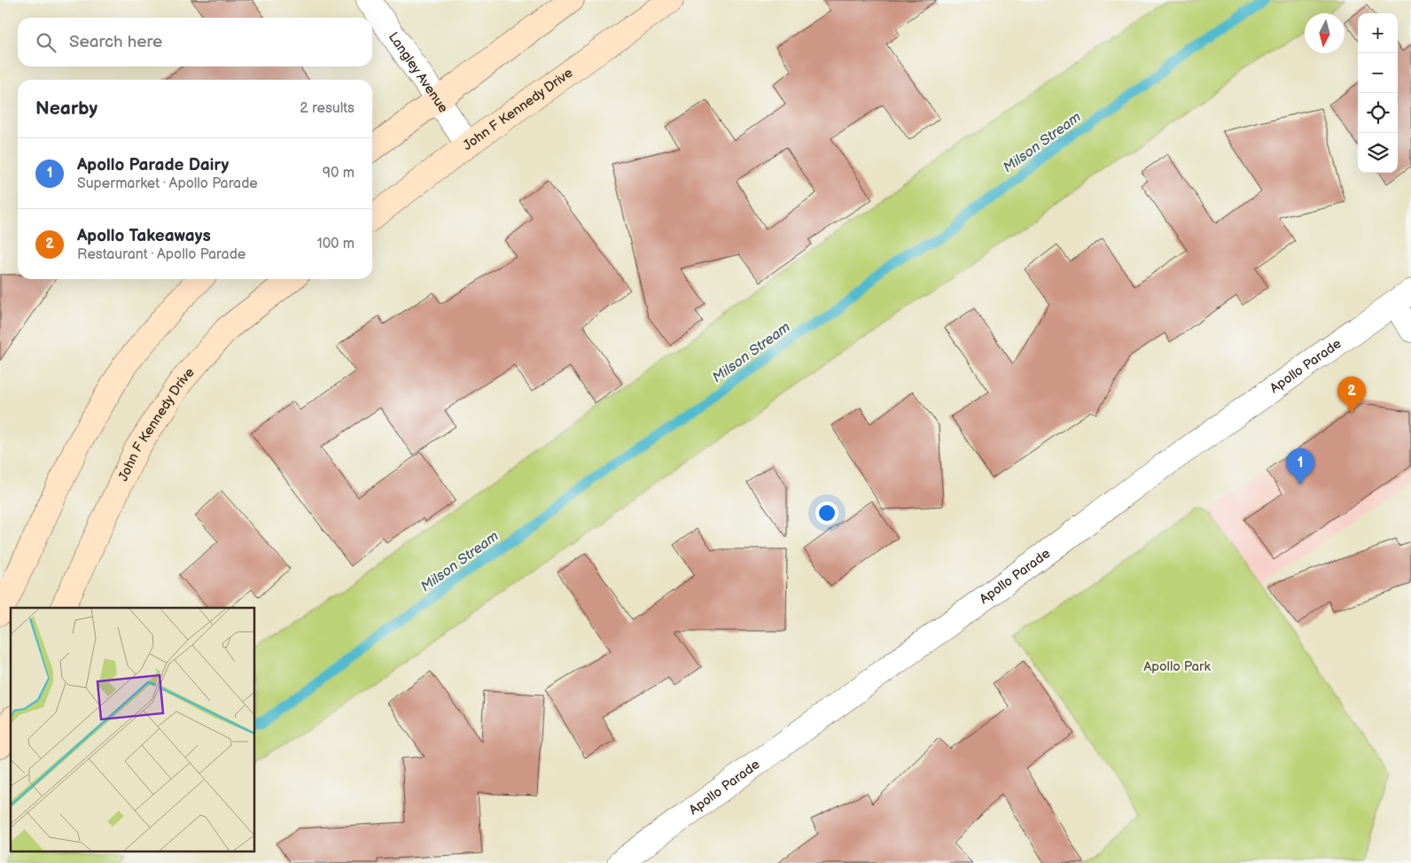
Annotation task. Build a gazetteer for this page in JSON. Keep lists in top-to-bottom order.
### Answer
{
  "streets": {
    "main road": ["John F Kennedy Drive"],
    "street": ["Langley Avenue", "Apollo Parade"]
  },
  "crossings": [
    ["Langley Avenue", "John F Kennedy Drive"]
  ],
  "water": ["Milson Stream"],
  "parks": ["Apollo Park"],
  "north": "bottom",
  "page": {
    "map_buttons": ["+", "−"],
    "search": "Search here",
    "heading": ["Nearby", "2 results"],
    "list": [
      {
        "mark": "1",
        "name": "Apollo Parade Dairy",
        "note": "Supermarket · Apollo Parade",
        "value": "90 m"
      },
      {
        "mark": "2",
        "name": "Apollo Takeaways",
        "note": "Restaurant · Apollo Parade",
        "value": "100 m"
      }
    ],
    "pins": ["2", "1"]
  }
}
